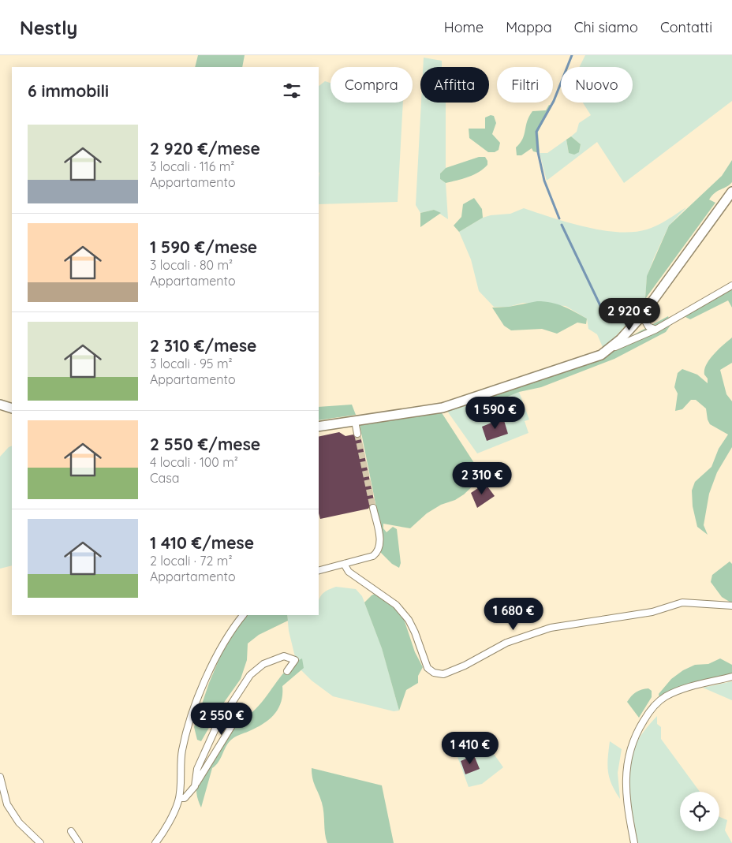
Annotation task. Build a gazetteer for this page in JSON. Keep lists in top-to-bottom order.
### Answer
{
  "page": {
    "header": "Nestly",
    "nav": [
      "Home",
      "Mappa",
      "Chi siamo",
      "Contatti"
    ],
    "chip": [
      "Compra",
      "Affitta",
      "Filtri",
      "Nuovo"
    ],
    "heading": "6 immobili",
    "list": [
      {
        "name": "2 920 €/mese",
        "note": "3 locali · 116 m² · Appartamento"
      },
      {
        "name": "1 590 €/mese",
        "note": "3 locali · 80 m² · Appartamento"
      },
      {
        "name": "2 310 €/mese",
        "note": "3 locali · 95 m² · Appartamento"
      },
      {
        "name": "2 550 €/mese",
        "note": "4 locali · 100 m² · Casa"
      },
      {
        "name": "1 410 €/mese",
        "note": "2 locali · 72 m² · Appartamento"
      }
    ],
    "price": [
      "2 920 €",
      "1 590 €",
      "2 310 €",
      "1 680 €",
      "2 550 €",
      "1 410 €"
    ]
  }
}
